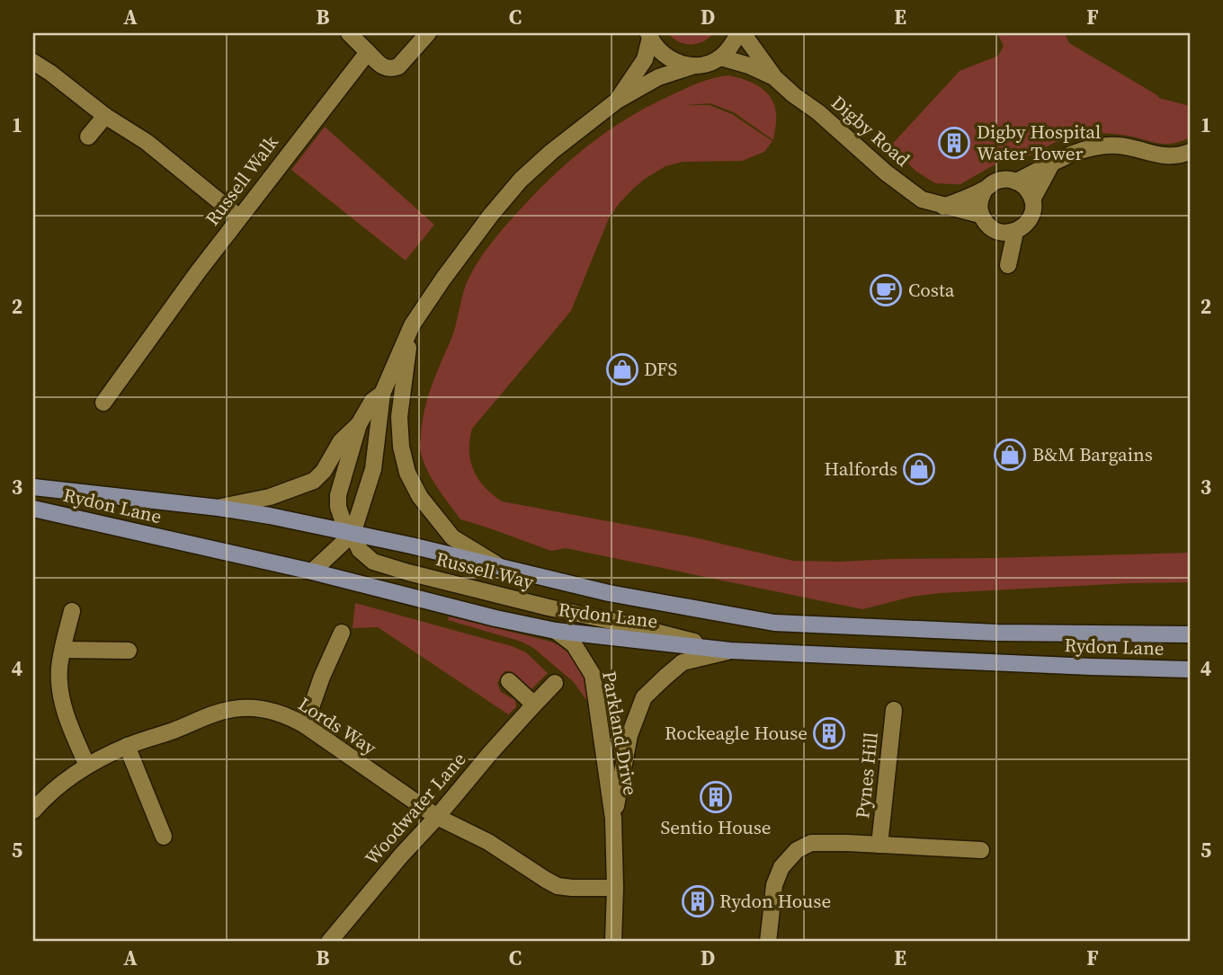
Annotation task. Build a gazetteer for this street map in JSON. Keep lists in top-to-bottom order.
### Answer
{
  "streets": {
    "main road": ["Rydon Lane"],
    "street": [
      "Digby Road",
      "Russell Walk",
      "Russell Way",
      "Lords Way",
      "Parkland Drive",
      "Pynes Hill",
      "Woodwater Lane"
    ]
  },
  "crossings": [
    ["Digby Road", "Russell Way"],
    ["Rydon Lane", "Russell Way"],
    ["Rydon Lane", "Parkland Drive"],
    ["Russell Way", "Parkland Drive"],
    ["Lords Way", "Parkland Drive"],
    ["Lords Way", "Woodwater Lane"]
  ],
  "places": {
    "building": [
      "Digby Hospital Water Tower",
      "Rockeagle House",
      "Sentio House",
      "Rydon House"
    ],
    "cafe": ["Costa"],
    "shop": ["DFS", "B&M Bargains", "Halfords"]
  },
  "grid": {
    "columns": [
      "A",
      "B",
      "C",
      "D",
      "E",
      "F"
    ],
    "rows": [
      "1",
      "2",
      "3",
      "4",
      "5"
    ]
  }
}
